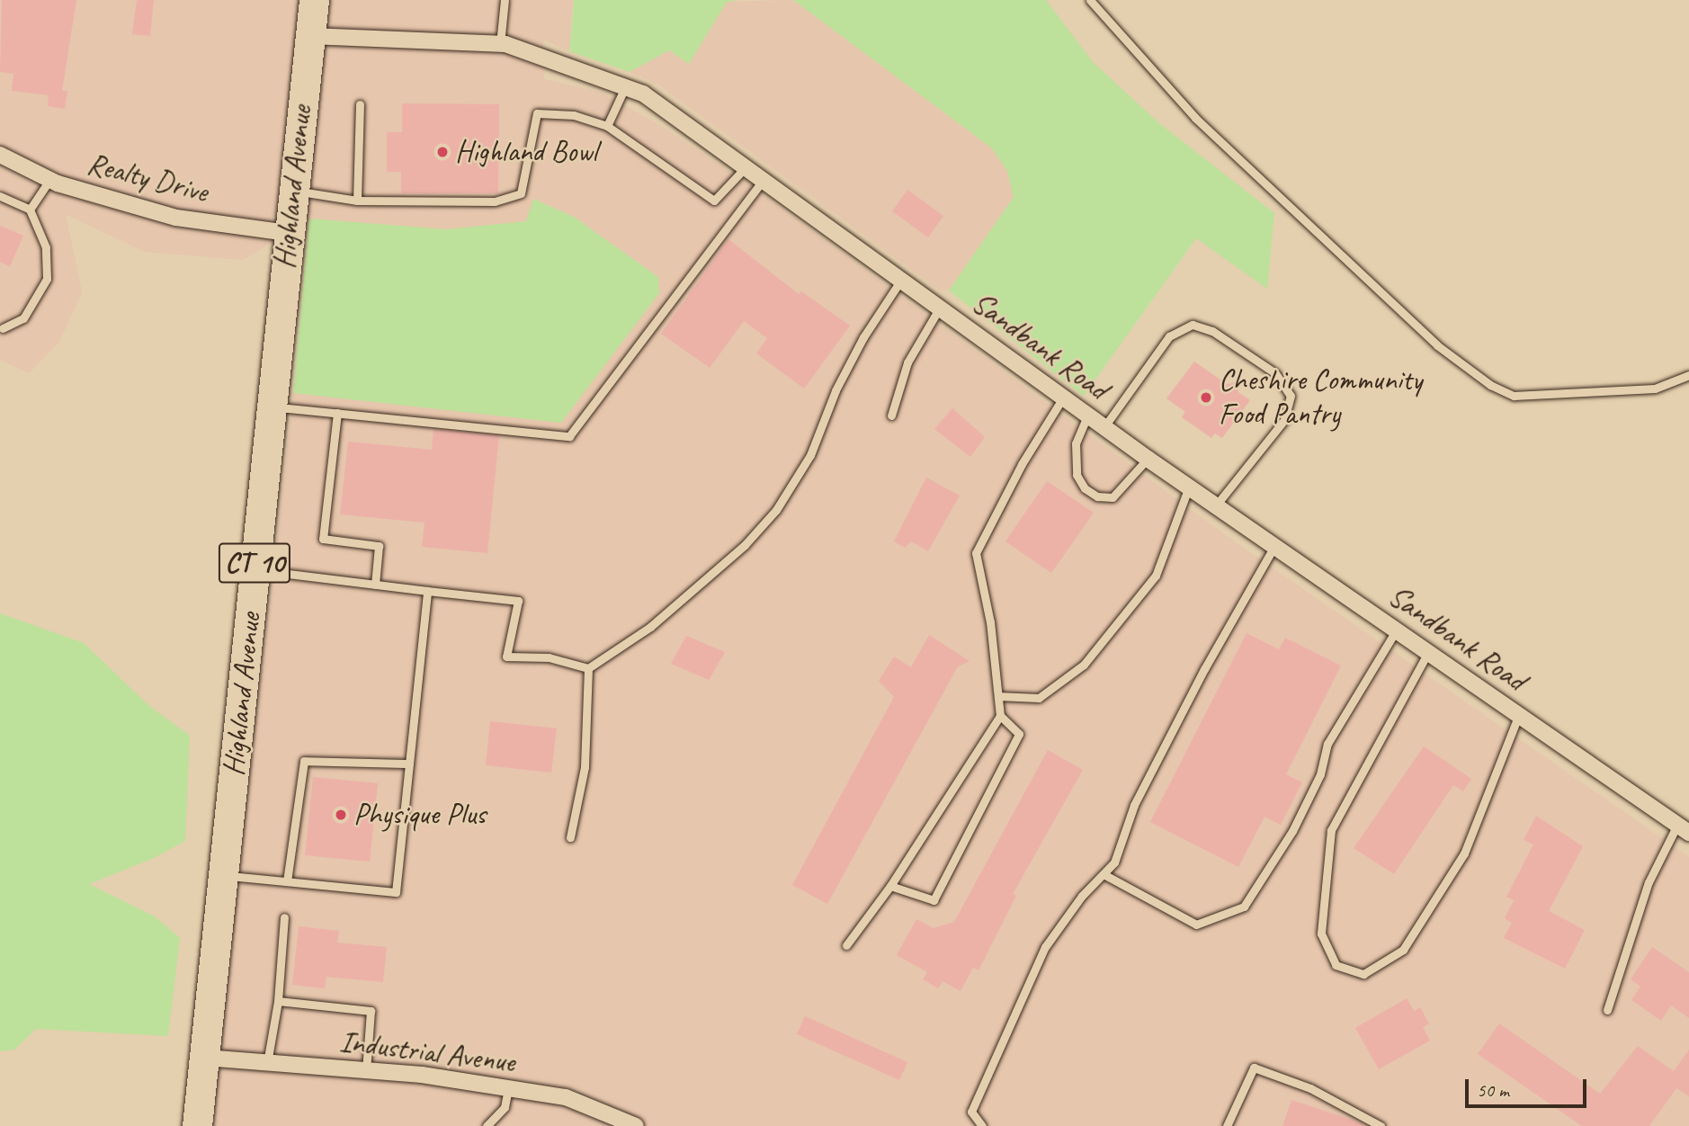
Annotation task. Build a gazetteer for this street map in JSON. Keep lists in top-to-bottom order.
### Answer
{
  "streets": {
    "highway": ["Highland Avenue", "CT 10"],
    "street": ["Realty Drive", "Sandbank Road", "Industrial Avenue"]
  },
  "crossings": [
    ["Realty Drive", "Highland Avenue"],
    ["Highland Avenue", "Sandbank Road"],
    ["Highland Avenue", "Industrial Avenue"]
  ],
  "places": ["Highland Bowl", "Cheshire Community Food Pantry", "Physique Plus"],
  "scale_bar": "50 m"
}
